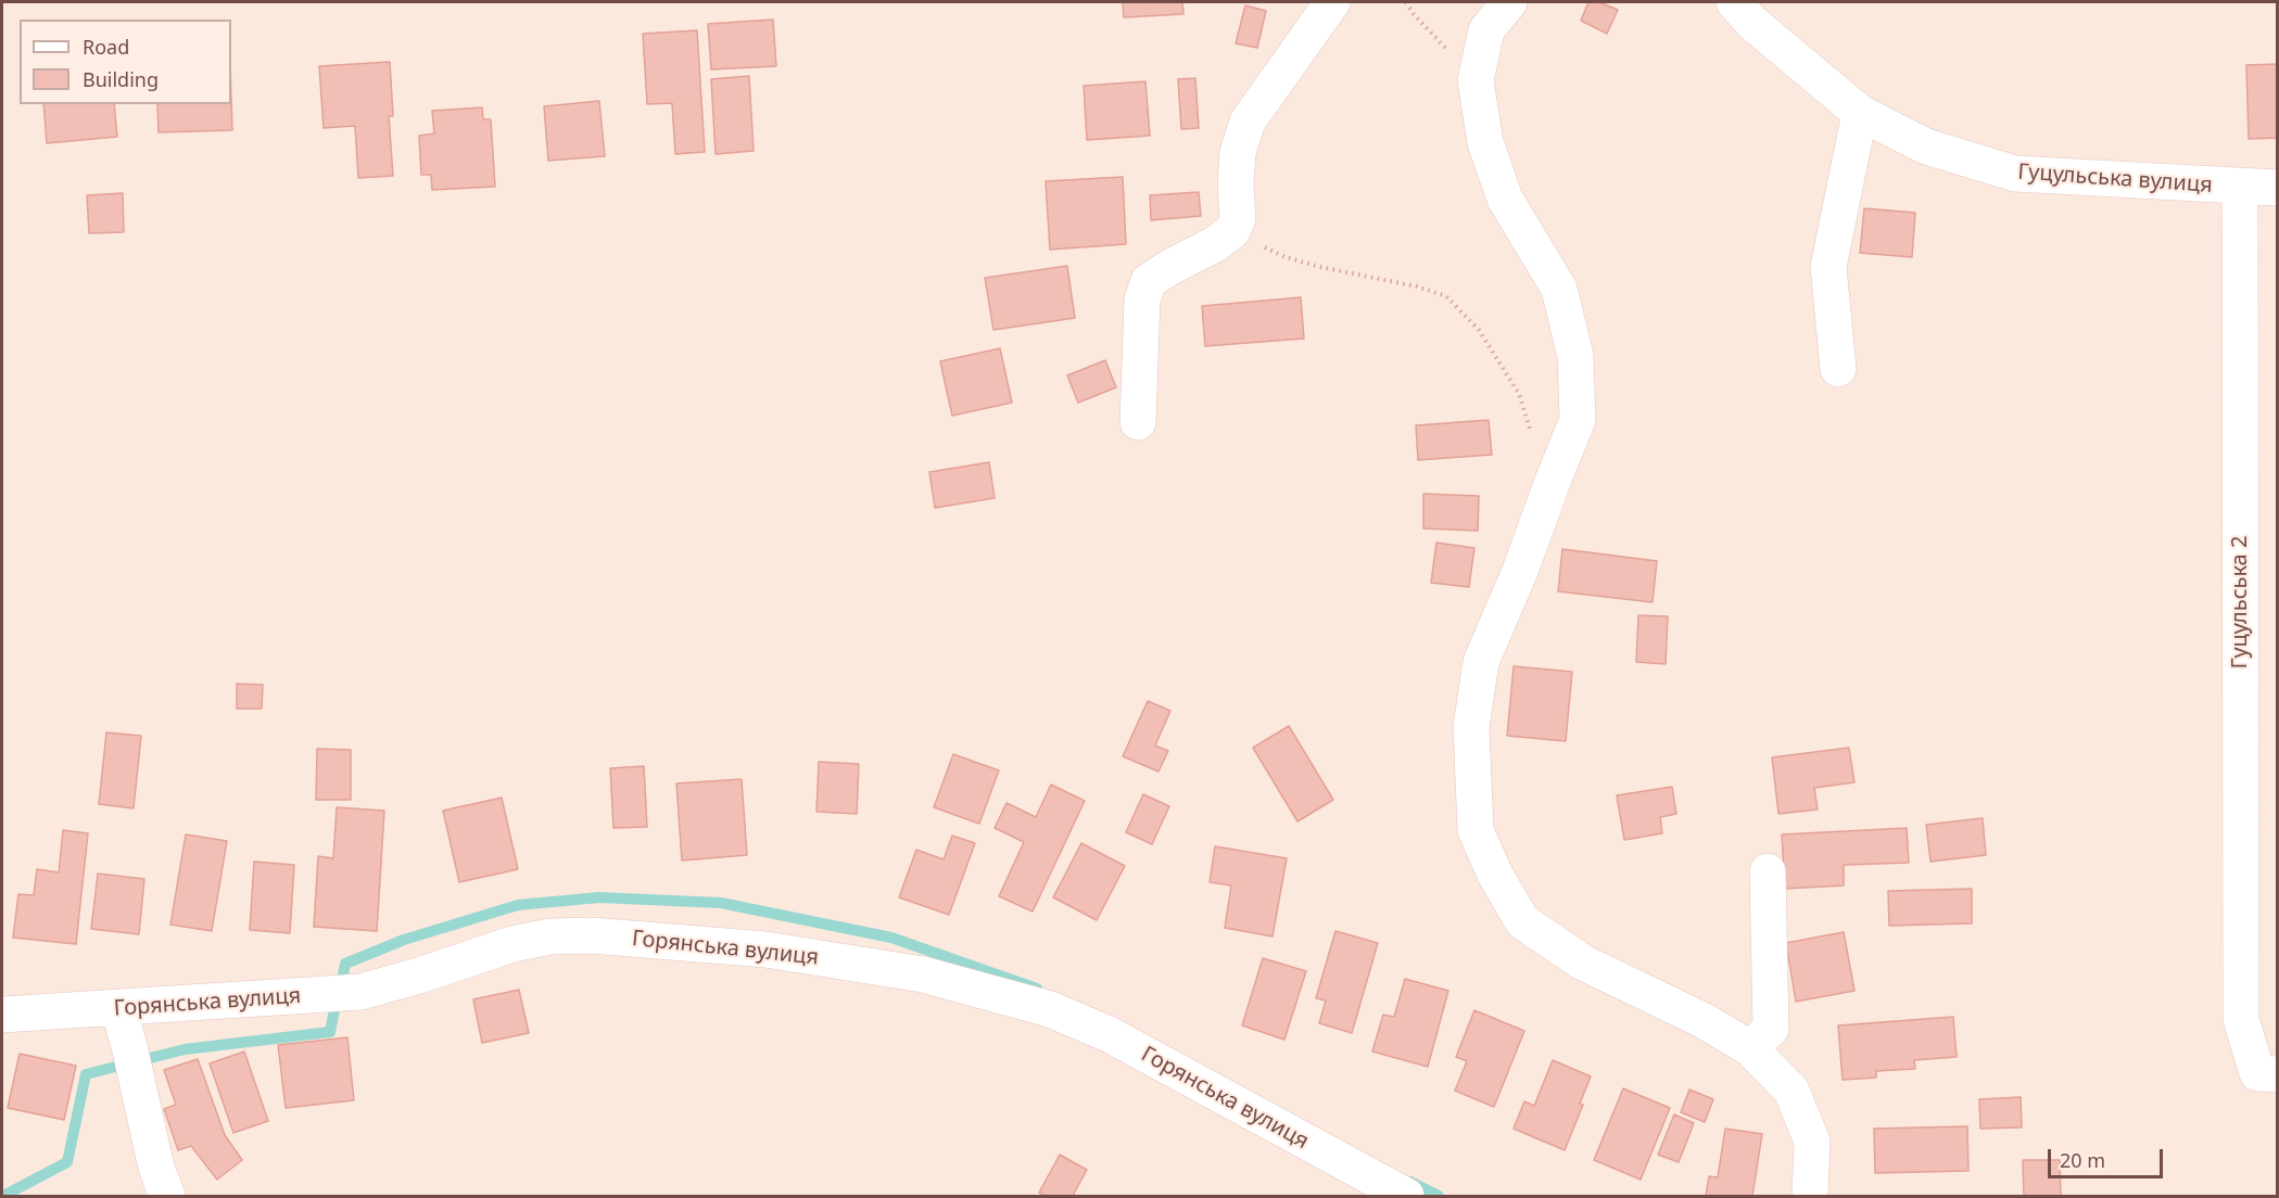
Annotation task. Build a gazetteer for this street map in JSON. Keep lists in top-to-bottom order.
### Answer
{
  "streets": {
    "street": ["Гуцульська вулиця", "Гуцульська 2", "Горянська вулиця"]
  },
  "crossings": [
    ["Гуцульська вулиця", "Гуцульська 2"]
  ],
  "legend": ["Road", "Building"],
  "scale_bar": "20 m"
}
